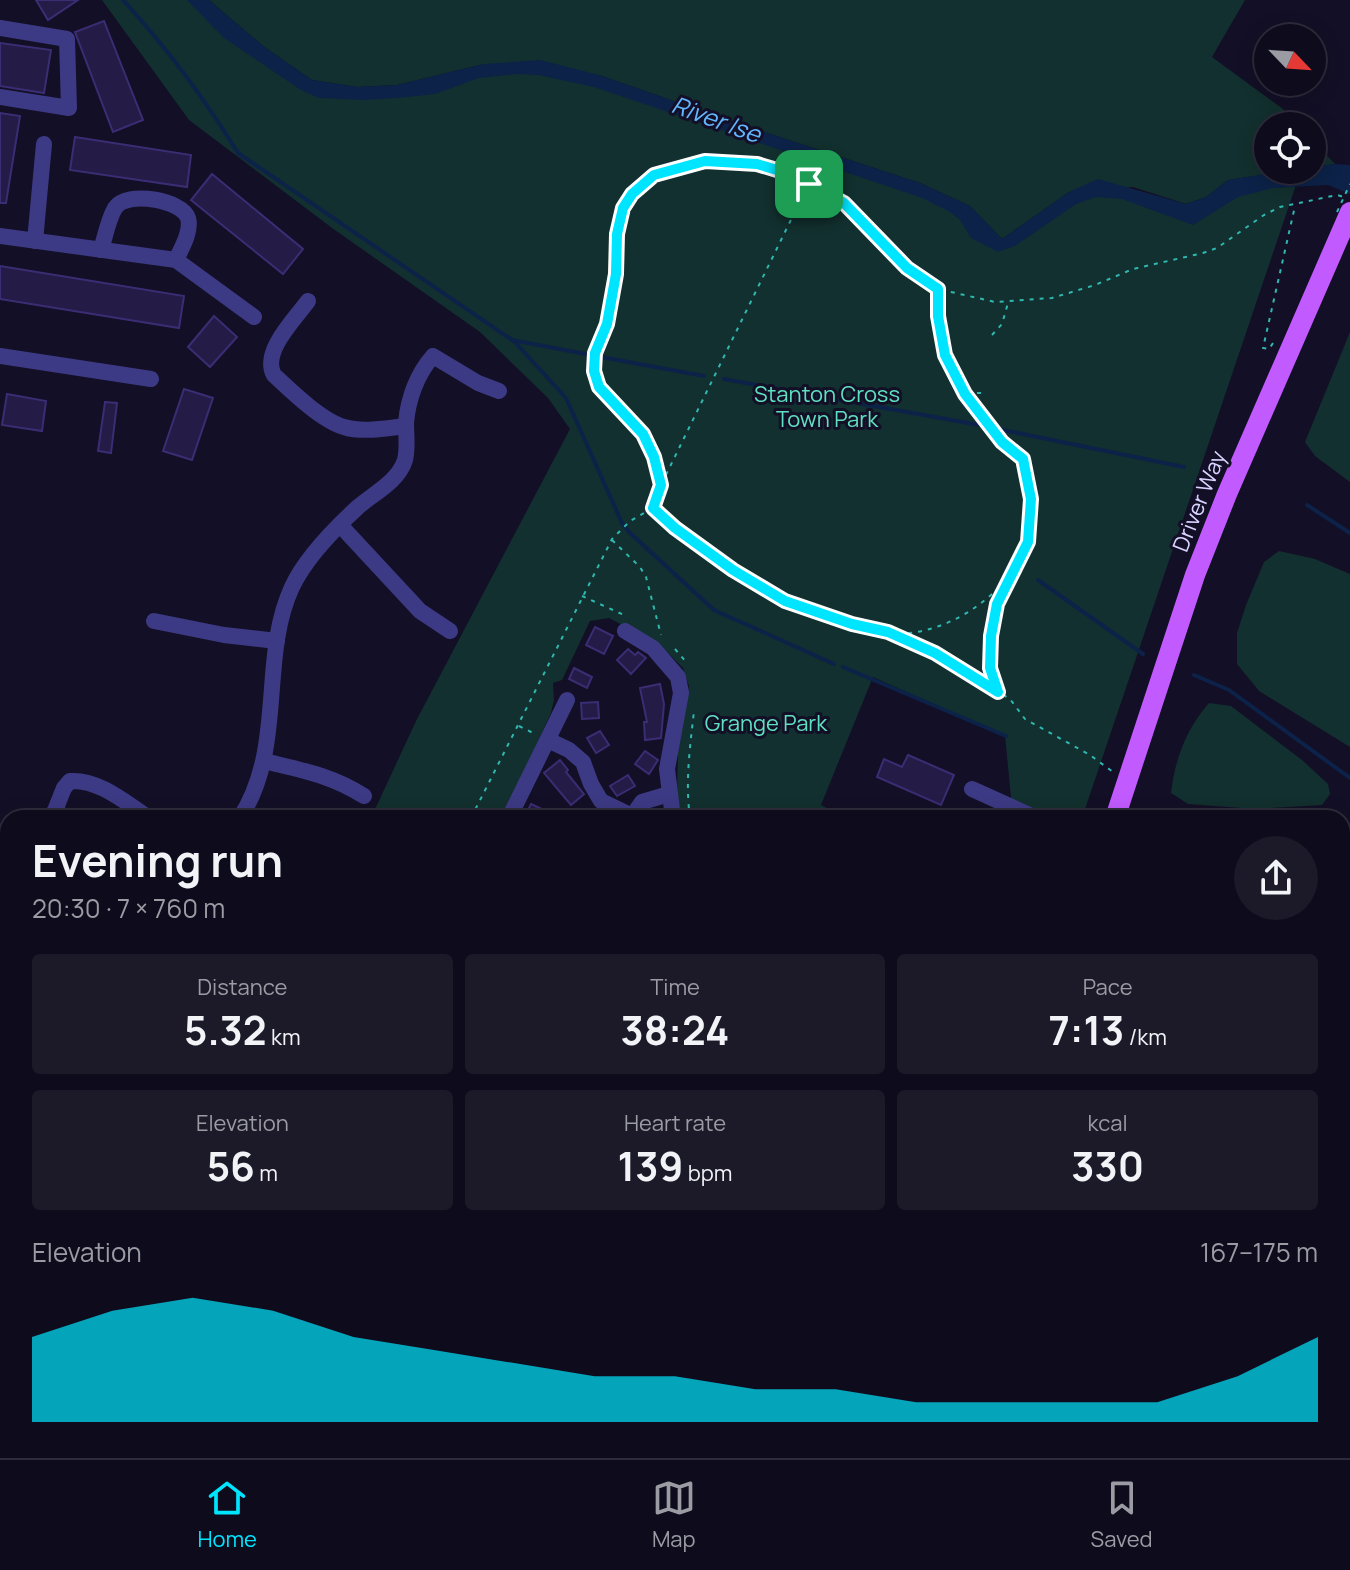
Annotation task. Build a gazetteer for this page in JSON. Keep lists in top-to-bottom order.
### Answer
{
  "streets": {
    "main road": ["Driver Way"]
  },
  "water": ["River Ise"],
  "parks": ["Stanton Cross Town Park", "Grange Park"],
  "north": "bottom right",
  "page": {
    "heading": ["Evening run", "20:30 · 7 × 760 m"],
    "stats": [
      ["Distance", "5.32 km"],
      ["Time", "38:24"],
      ["Pace", "7:13 /km"],
      ["Elevation", "56 m"],
      ["Heart rate", "139 bpm"],
      ["kcal", "330"]
    ],
    "chart": ["Elevation", "167–175 m"],
    "tabs": ["Home", "Map", "Saved"]
  }
}
